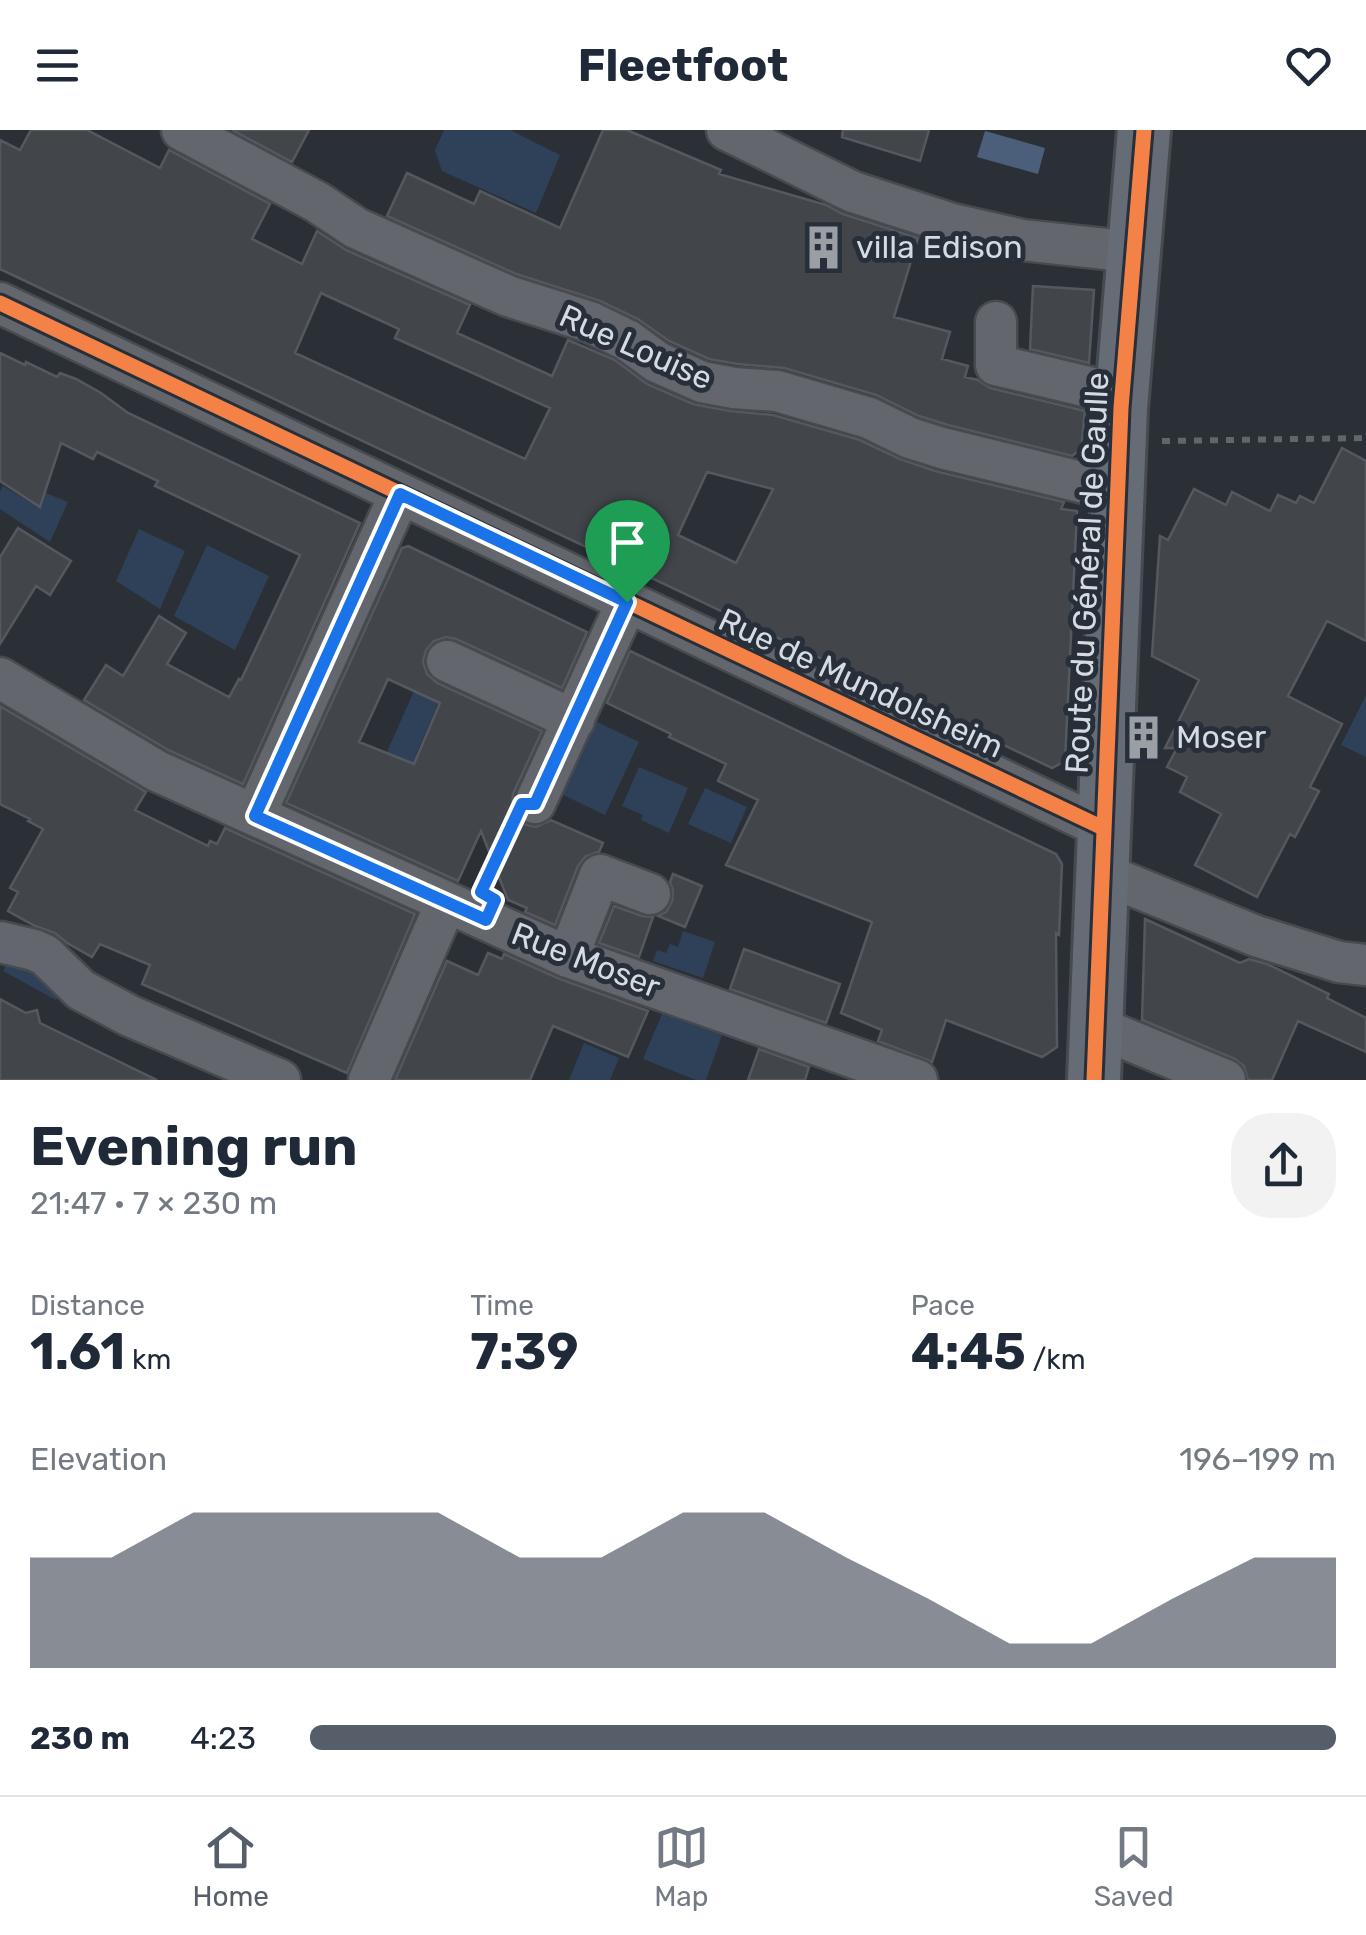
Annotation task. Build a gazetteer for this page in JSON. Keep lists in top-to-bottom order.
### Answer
{
  "streets": {
    "main road": ["Route du Général de Gaulle"],
    "street": ["Rue Louise", "Rue de Mundolsheim", "Rue Moser"]
  },
  "crossings": [
    ["Rue Louise", "Route du Général de Gaulle"],
    ["Route du Général de Gaulle", "Rue de Mundolsheim"]
  ],
  "places": {
    "building": ["villa Edison", "Moser"]
  },
  "page": {
    "header": "Fleetfoot",
    "heading": ["Evening run", "21:47 · 7 × 230 m"],
    "stats": [
      ["Distance", "1.61 km"],
      ["Time", "7:39"],
      ["Pace", "4:45 /km"]
    ],
    "chart": ["Elevation", "196–199 m"],
    "list": [
      {
        "name": "230 m",
        "note": "4:23"
      }
    ],
    "tabs": ["Home", "Map", "Saved"]
  }
}
